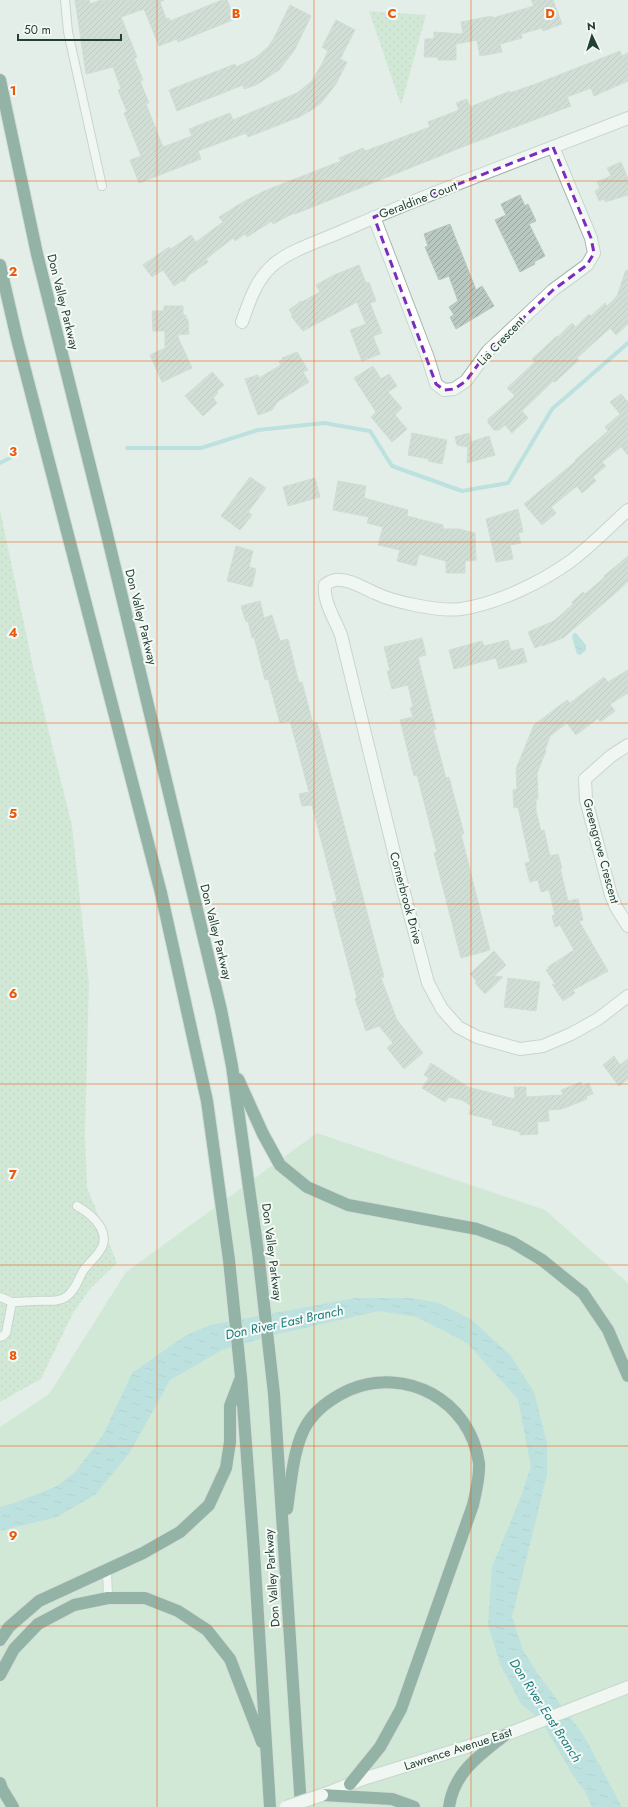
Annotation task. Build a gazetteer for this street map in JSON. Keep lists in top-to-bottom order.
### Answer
{
  "streets": {
    "highway": ["Don Valley Parkway"],
    "street": [
      "Geraldine Court",
      "Lia Crescent",
      "Greengrove Crescent",
      "Cornerbrook Drive",
      "Lawrence Avenue East"
    ]
  },
  "crossings": [
    ["Geraldine Court", "Lia Crescent"]
  ],
  "water": ["Don River East Branch"],
  "scale_bar": "50 m",
  "north": "top",
  "grid": {
    "columns": ["B", "C", "D"],
    "rows": [
      "1",
      "2",
      "3",
      "4",
      "5",
      "6",
      "7",
      "8",
      "9"
    ]
  }
}
